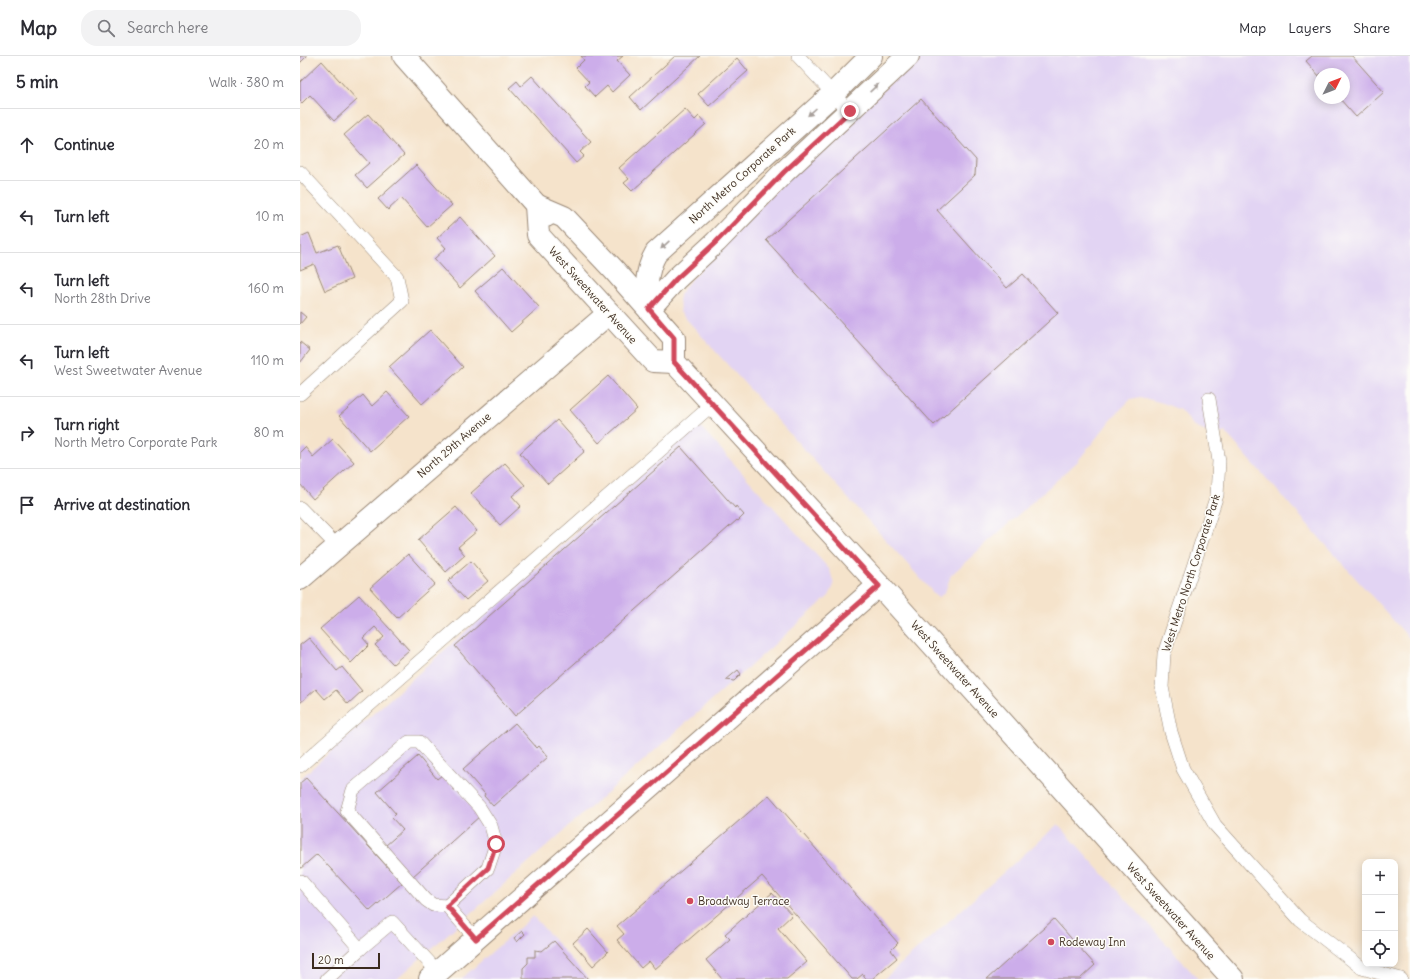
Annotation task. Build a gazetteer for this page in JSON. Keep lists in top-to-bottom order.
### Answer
{
  "streets": {
    "street": ["North Metro Corporate Park", "West Sweetwater Avenue", "North 29th Avenue"],
    "lane": ["West Metro North Corporate Park"]
  },
  "crossings": [
    ["North Metro Corporate Park", "West Sweetwater Avenue"],
    ["West Sweetwater Avenue", "North 29th Avenue"]
  ],
  "places": ["Broadway Terrace", "Rodeway Inn"],
  "scale_bar": "20 m",
  "north": "top right",
  "page": {
    "header": "Map",
    "search": "Search here",
    "nav": ["Map", "Layers", "Share"],
    "heading": ["5 min", "Walk · 380 m"],
    "list": [
      ["Continue", "20 m"],
      ["Turn left", "10 m"],
      ["Turn left", "North 28th Drive", "160 m"],
      ["Turn left", "West Sweetwater Avenue", "110 m"],
      ["Turn right", "North Metro Corporate Park", "80 m"],
      "Arrive at destination"
    ],
    "map_buttons": ["+", "−"],
    "scale": "20 m"
  }
}
